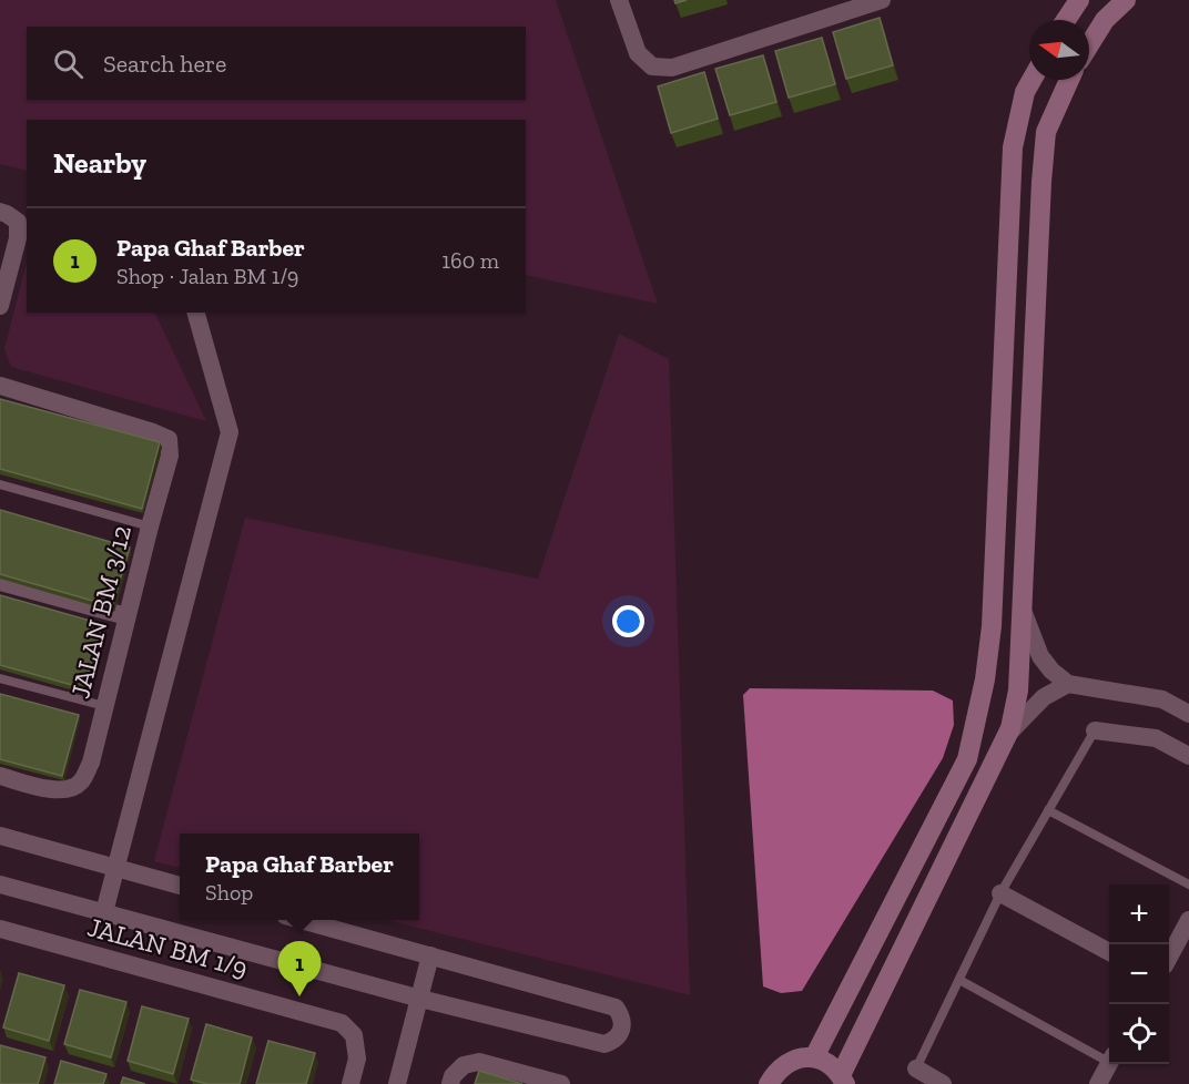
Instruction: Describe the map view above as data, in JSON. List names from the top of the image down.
{
  "streets": {
    "street": ["JALAN BM 3/12", "JALAN BM 1/9"]
  },
  "north": "left",
  "page": {
    "search": "Search here",
    "heading": "Nearby",
    "list": [
      {
        "mark": "1",
        "name": "Papa Ghaf Barber",
        "note": "Shop · Jalan BM 1/9",
        "value": "160 m"
      }
    ],
    "popup": ["Papa Ghaf Barber", "Shop"],
    "map_buttons": ["+", "−"],
    "pins": "1"
  }
}
